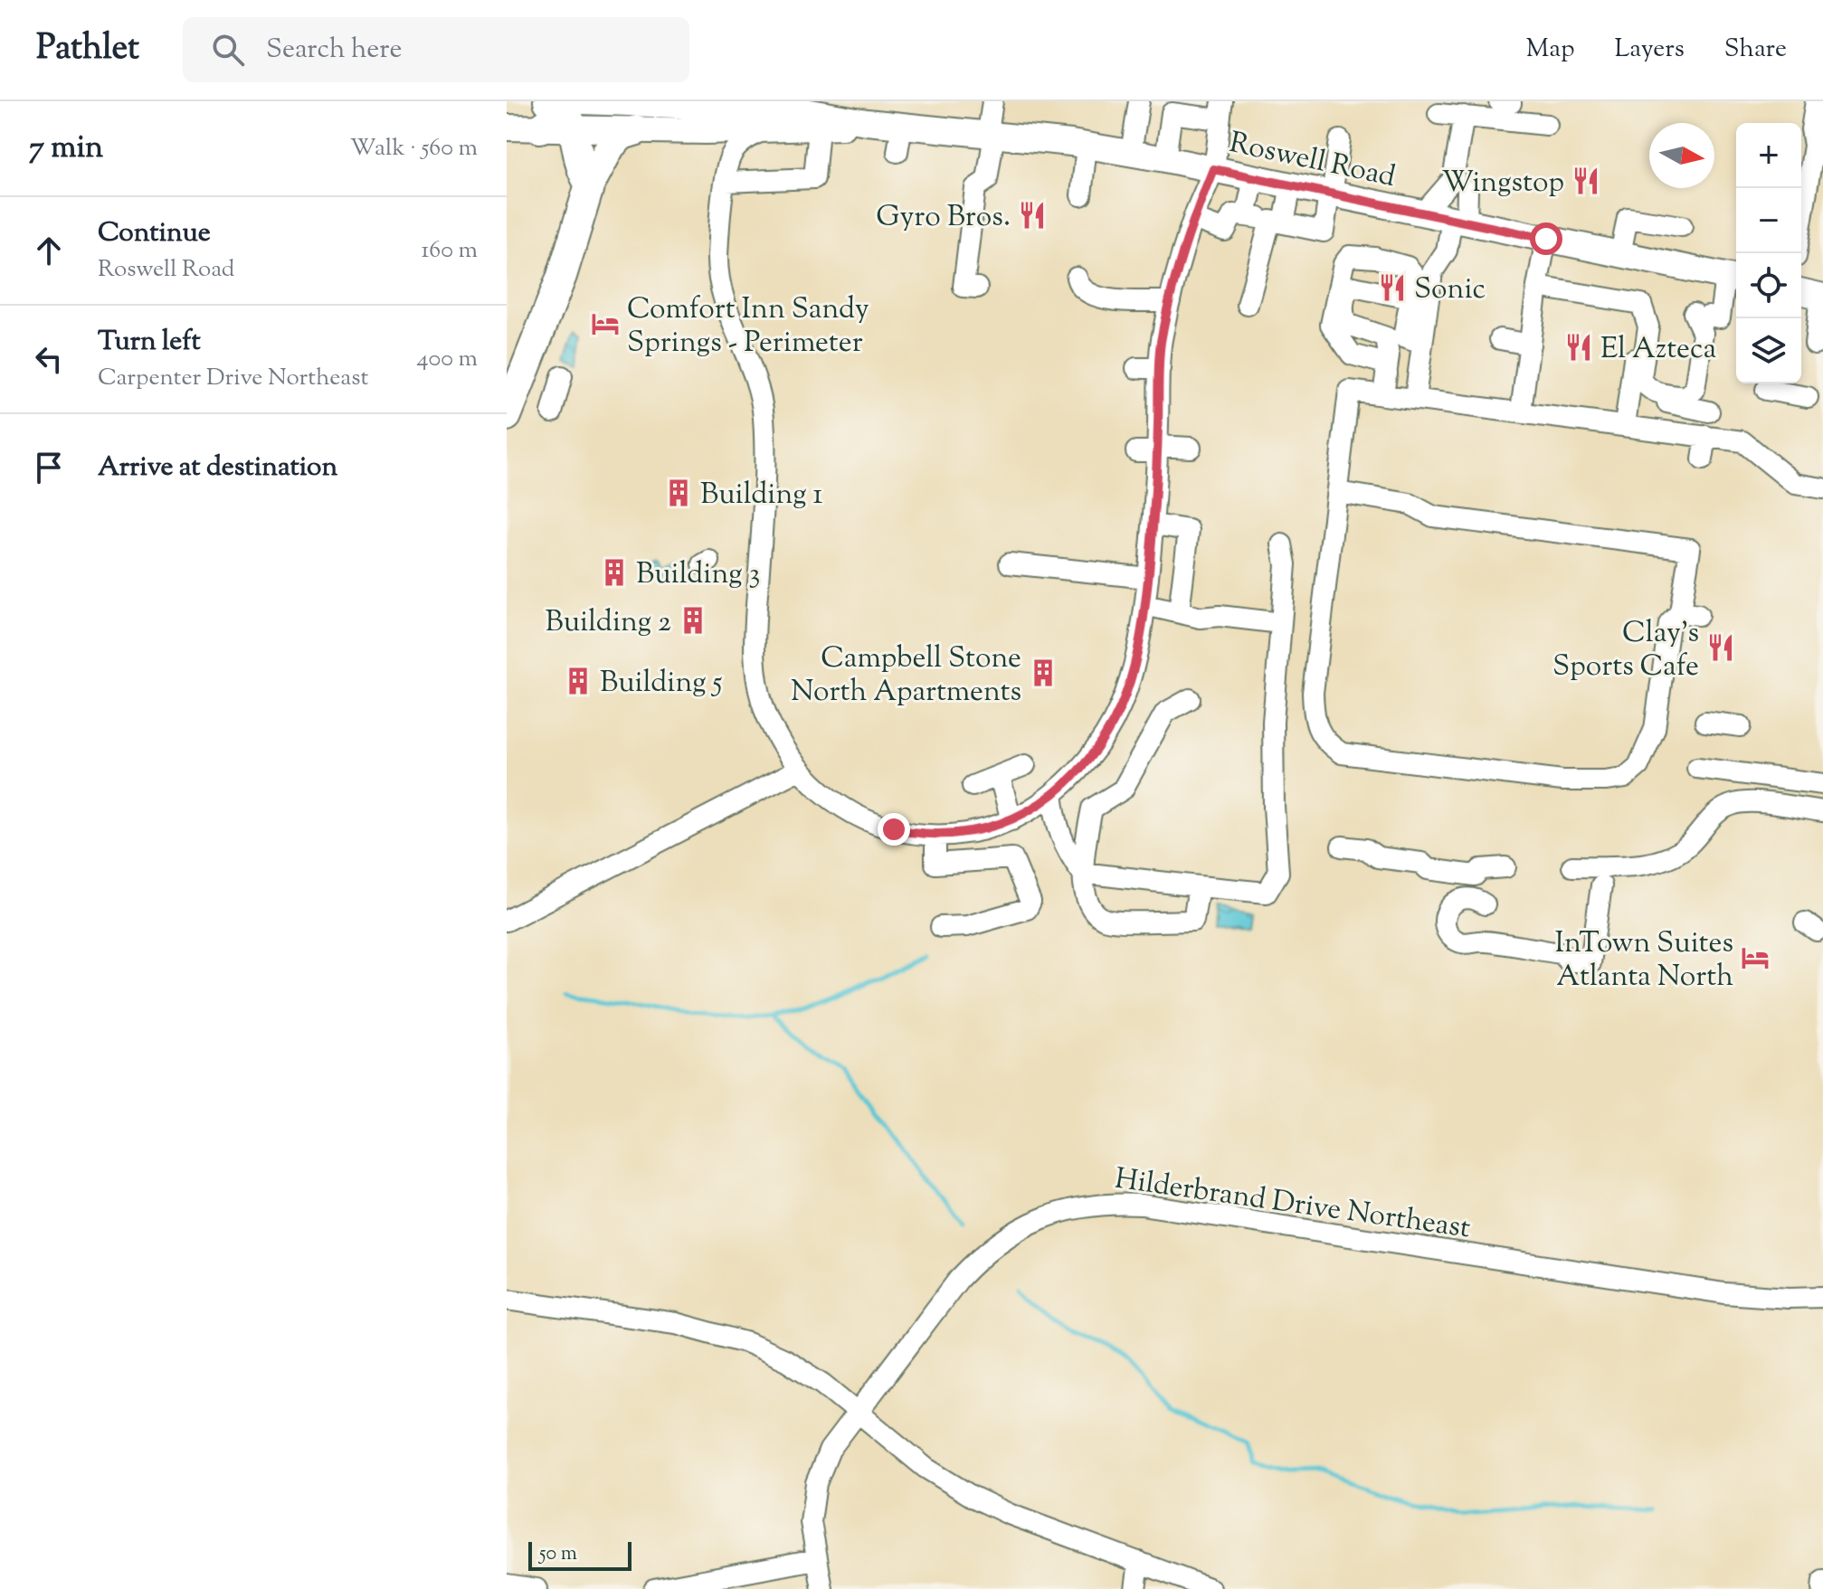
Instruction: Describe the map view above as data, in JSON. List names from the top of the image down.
{
  "streets": {
    "main road": ["Roswell Road"],
    "street": ["Hilderbrand Drive Northeast"]
  },
  "places": {
    "restaurant": [
      "Wingstop",
      "Gyro Bros.",
      "Sonic",
      "El Azteca",
      "Clay's Sports Cafe"
    ],
    "hotel": ["Comfort Inn Sandy Springs - Perimeter", "InTown Suites Atlanta North"],
    "building": [
      "Building 1",
      "Building 3",
      "Building 2",
      "Campbell Stone North Apartments",
      "Building 5"
    ]
  },
  "scale_bar": "50 m",
  "north": "right",
  "page": {
    "header": "Pathlet",
    "search": "Search here",
    "nav": ["Map", "Layers", "Share"],
    "heading": ["7 min", "Walk · 560 m"],
    "map_buttons": ["+", "−"],
    "list": [
      ["Continue", "Roswell Road", "160 m"],
      ["Turn left", "Carpenter Drive Northeast", "400 m"],
      "Arrive at destination"
    ],
    "scale": "50 m"
  }
}
